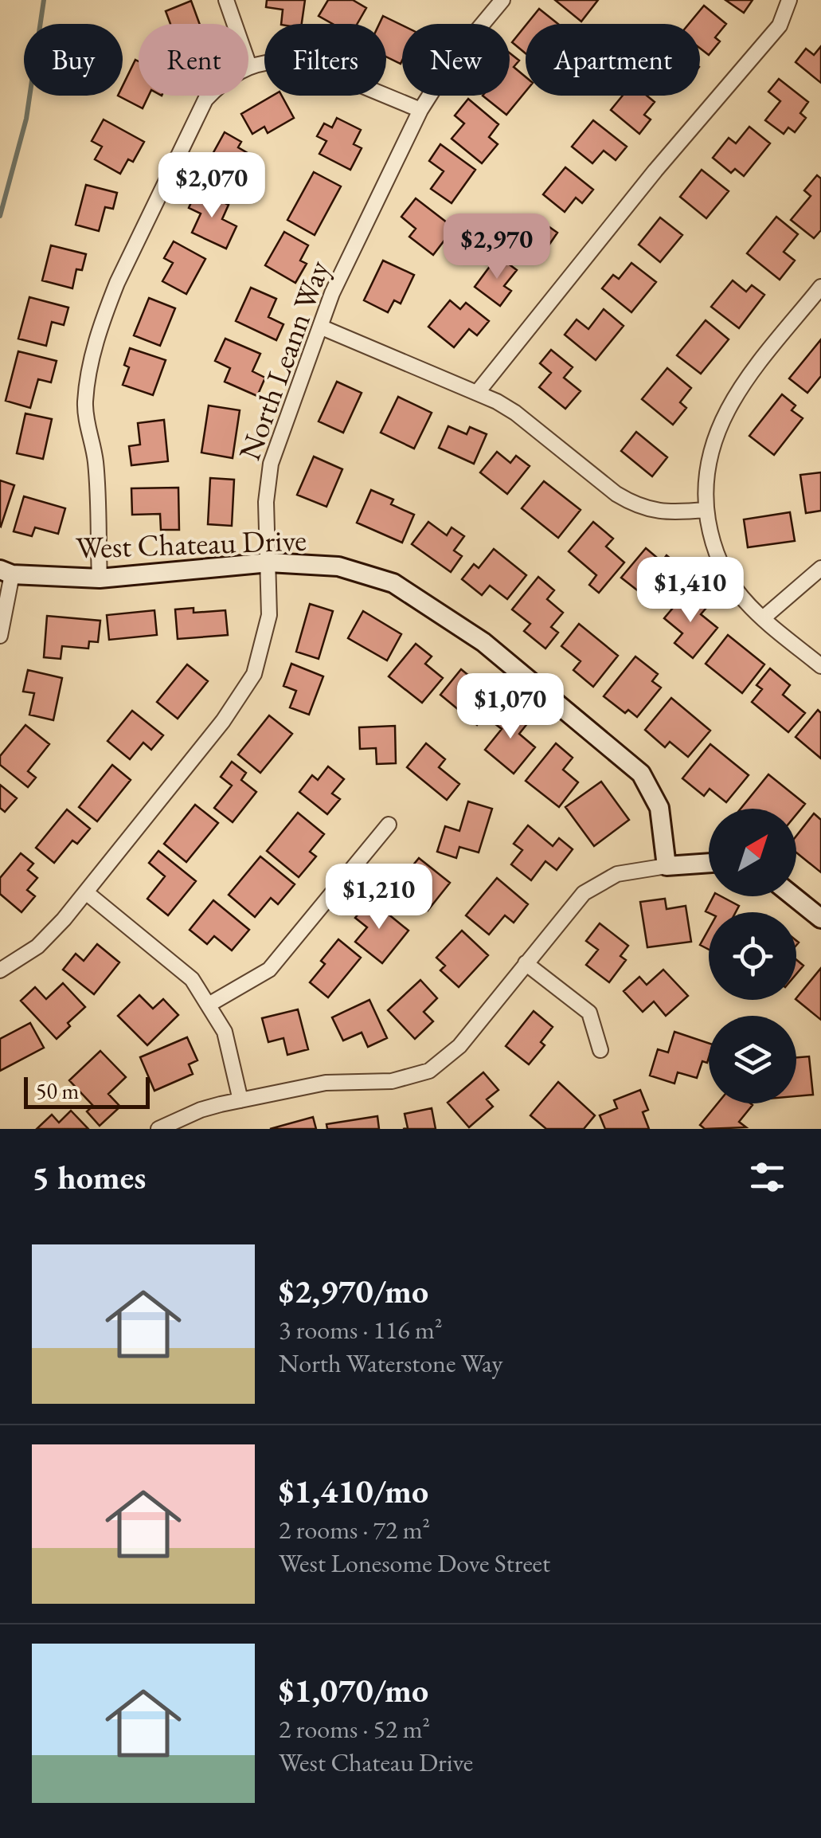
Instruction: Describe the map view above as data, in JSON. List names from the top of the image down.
{
  "streets": {
    "street": ["North Leann Way", "West Chateau Drive"]
  },
  "crossings": [
    ["North Leann Way", "West Chateau Drive"]
  ],
  "scale_bar": "50 m",
  "north": "top right",
  "page": {
    "chip": [
      "Buy",
      "Rent",
      "Filters",
      "New",
      "Apartment"
    ],
    "price": [
      "$2,070",
      "$2,970",
      "$1,410",
      "$1,070",
      "$1,210"
    ],
    "scale": "50 m",
    "heading": "5 homes",
    "list": [
      {
        "name": "$2,970/mo",
        "note": "3 rooms · 116 m² · North Waterstone Way"
      },
      {
        "name": "$1,410/mo",
        "note": "2 rooms · 72 m² · West Lonesome Dove Street"
      },
      {
        "name": "$1,070/mo",
        "note": "2 rooms · 52 m² · West Chateau Drive"
      }
    ]
  }
}
